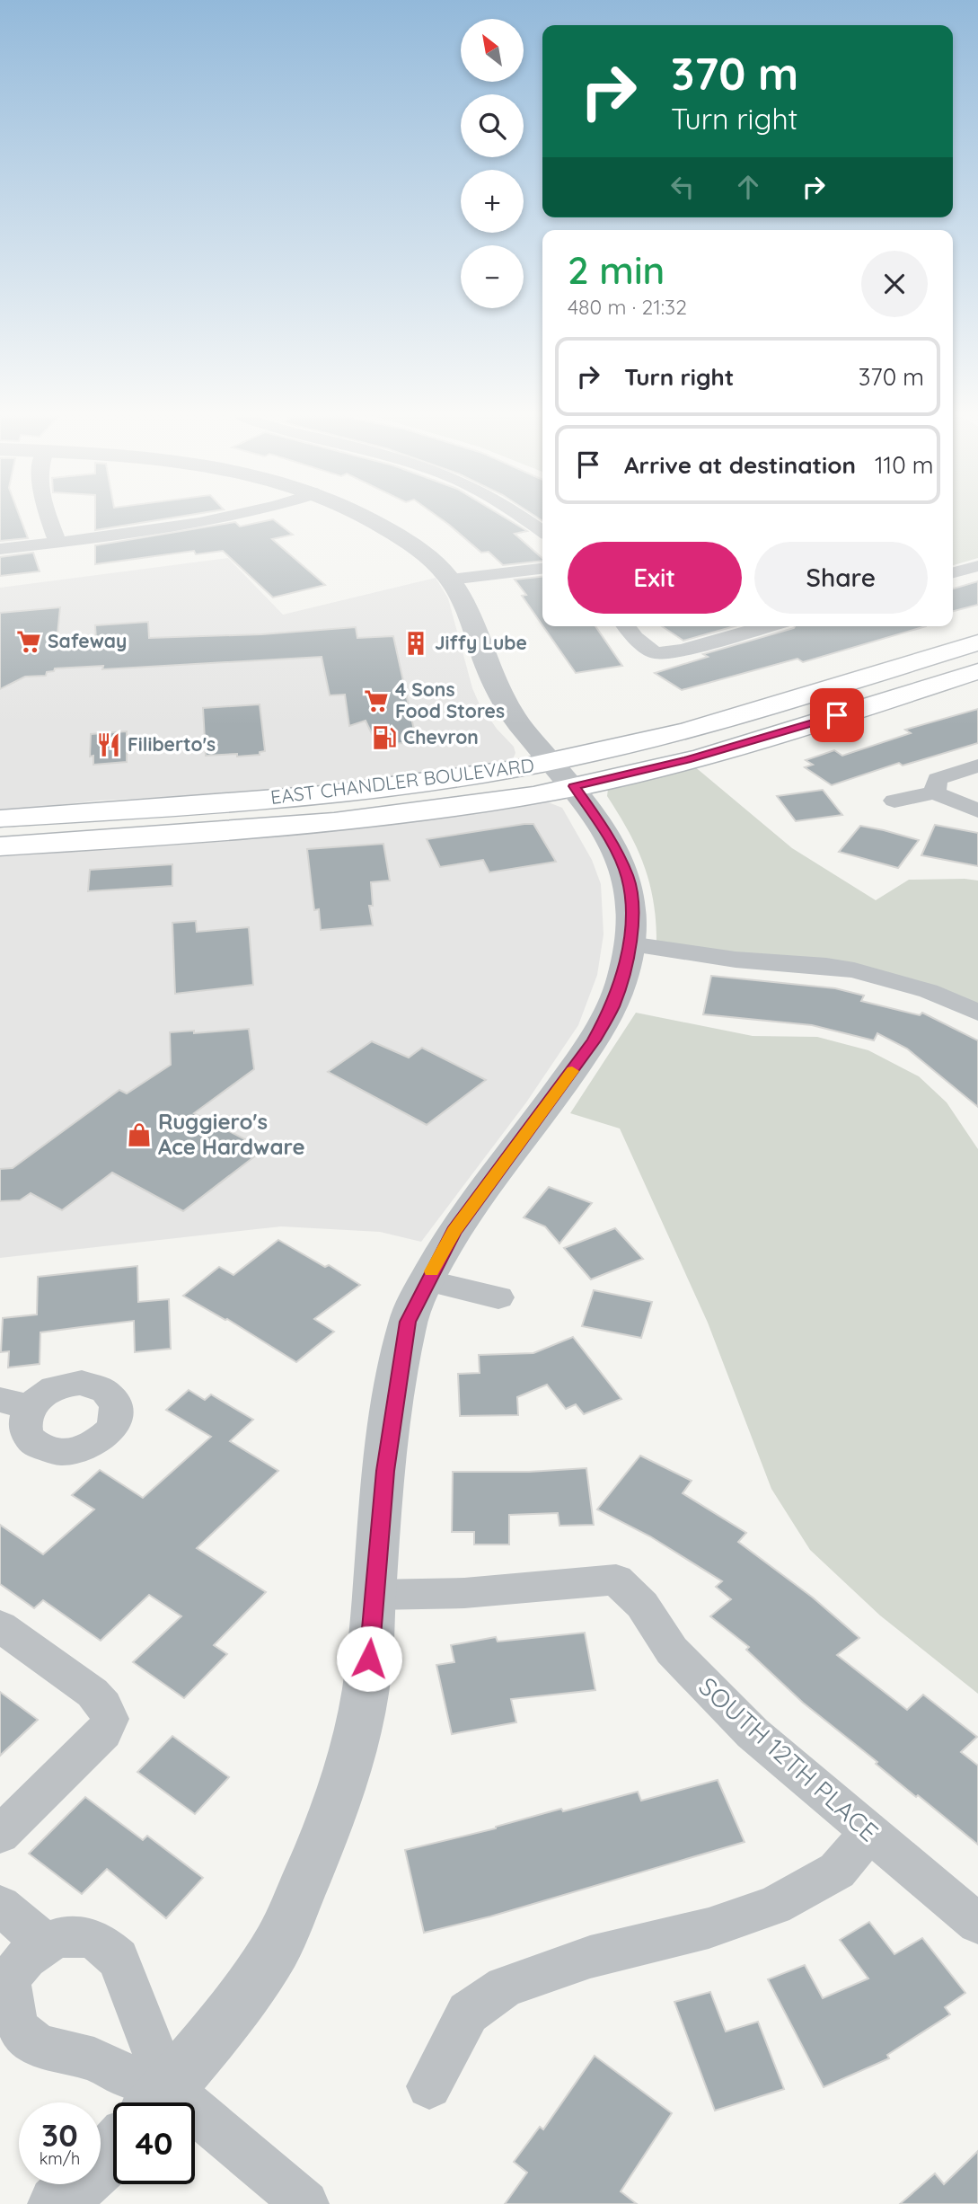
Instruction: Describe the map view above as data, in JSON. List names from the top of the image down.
{
  "streets": {
    "main road": ["EAST CHANDLER BOULEVARD"],
    "street": ["SOUTH 12TH PLACE"]
  },
  "places": {
    "supermarket": ["Safeway", "4 Sons Food Stores"],
    "building": ["Jiffy Lube"],
    "fuel station": ["Chevron"],
    "restaurant": ["Filiberto's"],
    "shop": ["Ruggiero's Ace Hardware"]
  },
  "north": "top left",
  "page": {
    "map_buttons": ["+", "−"],
    "turn": ["370 m", "Turn right"],
    "heading": ["2 min", "480 m · 21:32"],
    "list": [
      {
        "name": "Turn right",
        "value": "370 m"
      },
      {
        "name": "Arrive at destination",
        "value": "110 m"
      }
    ],
    "buttons": ["Exit", "Share"],
    "speed": "30 km/h",
    "limit": "40"
  }
}
